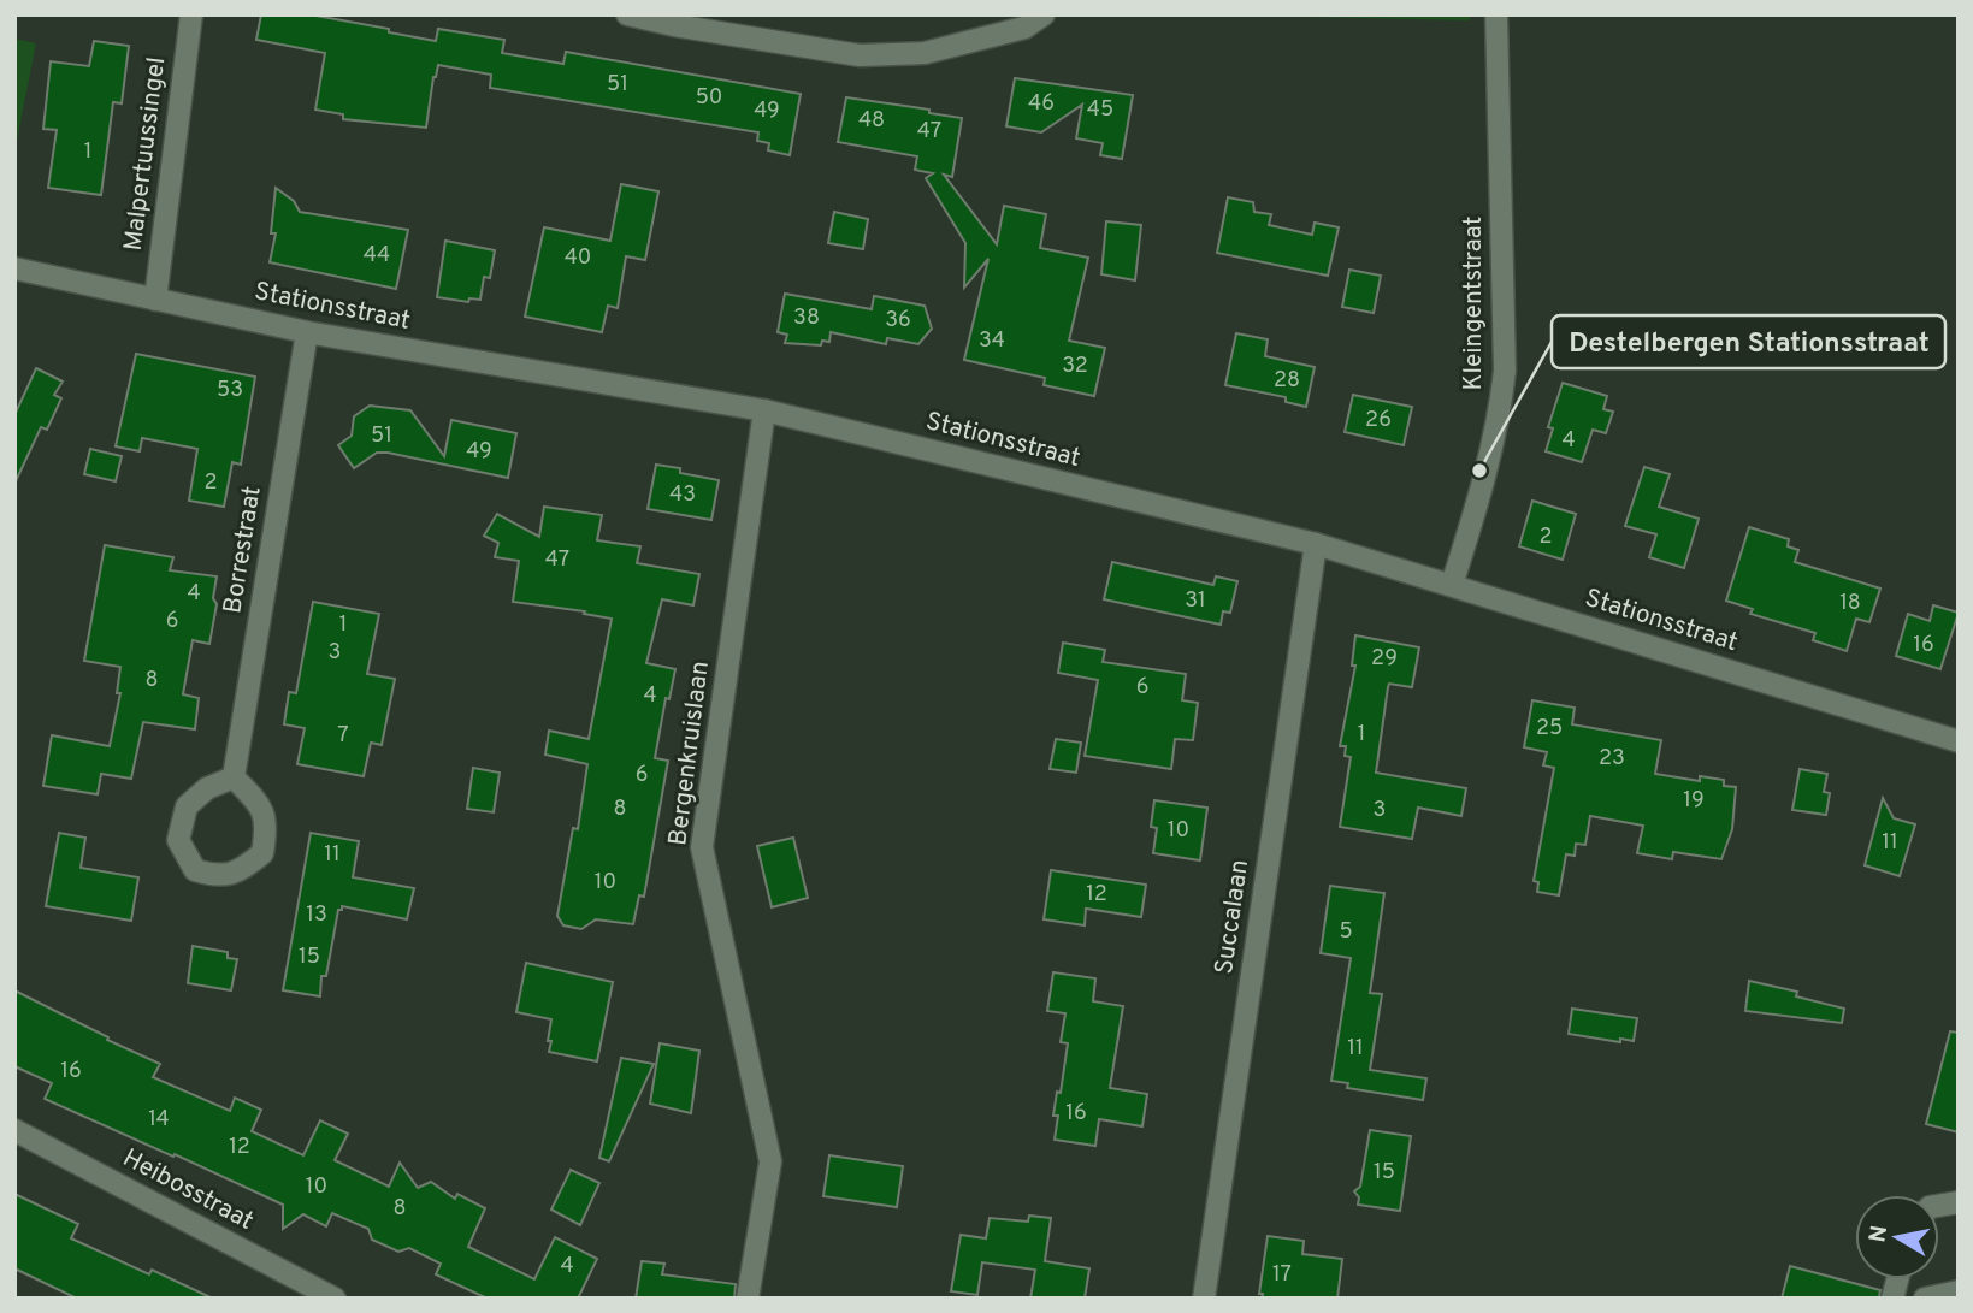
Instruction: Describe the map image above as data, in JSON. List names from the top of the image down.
{
  "streets": {
    "street": [
      "Malpertuussingel",
      "Kleingentstraat",
      "Stationsstraat",
      "Borrestraat",
      "Bergenkruislaan",
      "Succalaan",
      "Heibosstraat"
    ]
  },
  "crossings": [
    ["Malpertuussingel", "Stationsstraat"],
    ["Kleingentstraat", "Stationsstraat"],
    ["Stationsstraat", "Borrestraat"],
    ["Stationsstraat", "Bergenkruislaan"],
    ["Stationsstraat", "Succalaan"]
  ],
  "places": ["Destelbergen Stationsstraat"],
  "house_numbers": [
    "51",
    "50",
    "46",
    "45",
    "49",
    "48",
    "47",
    "1",
    "44",
    "40",
    "38",
    "36",
    "34",
    "32",
    "28",
    "53",
    "26",
    "51",
    "4",
    "49",
    "2",
    "43",
    "2",
    "47",
    "4",
    "31",
    "18",
    "6",
    "1",
    "16",
    "3",
    "29",
    "8",
    "6",
    "4",
    "25",
    "1",
    "7",
    "23",
    "6",
    "19",
    "8",
    "3",
    "10",
    "11",
    "11",
    "10",
    "12",
    "13",
    "5",
    "15",
    "11",
    "16",
    "16",
    "14",
    "12",
    "15",
    "10",
    "8",
    "4",
    "17"
  ],
  "north": "left"
}
